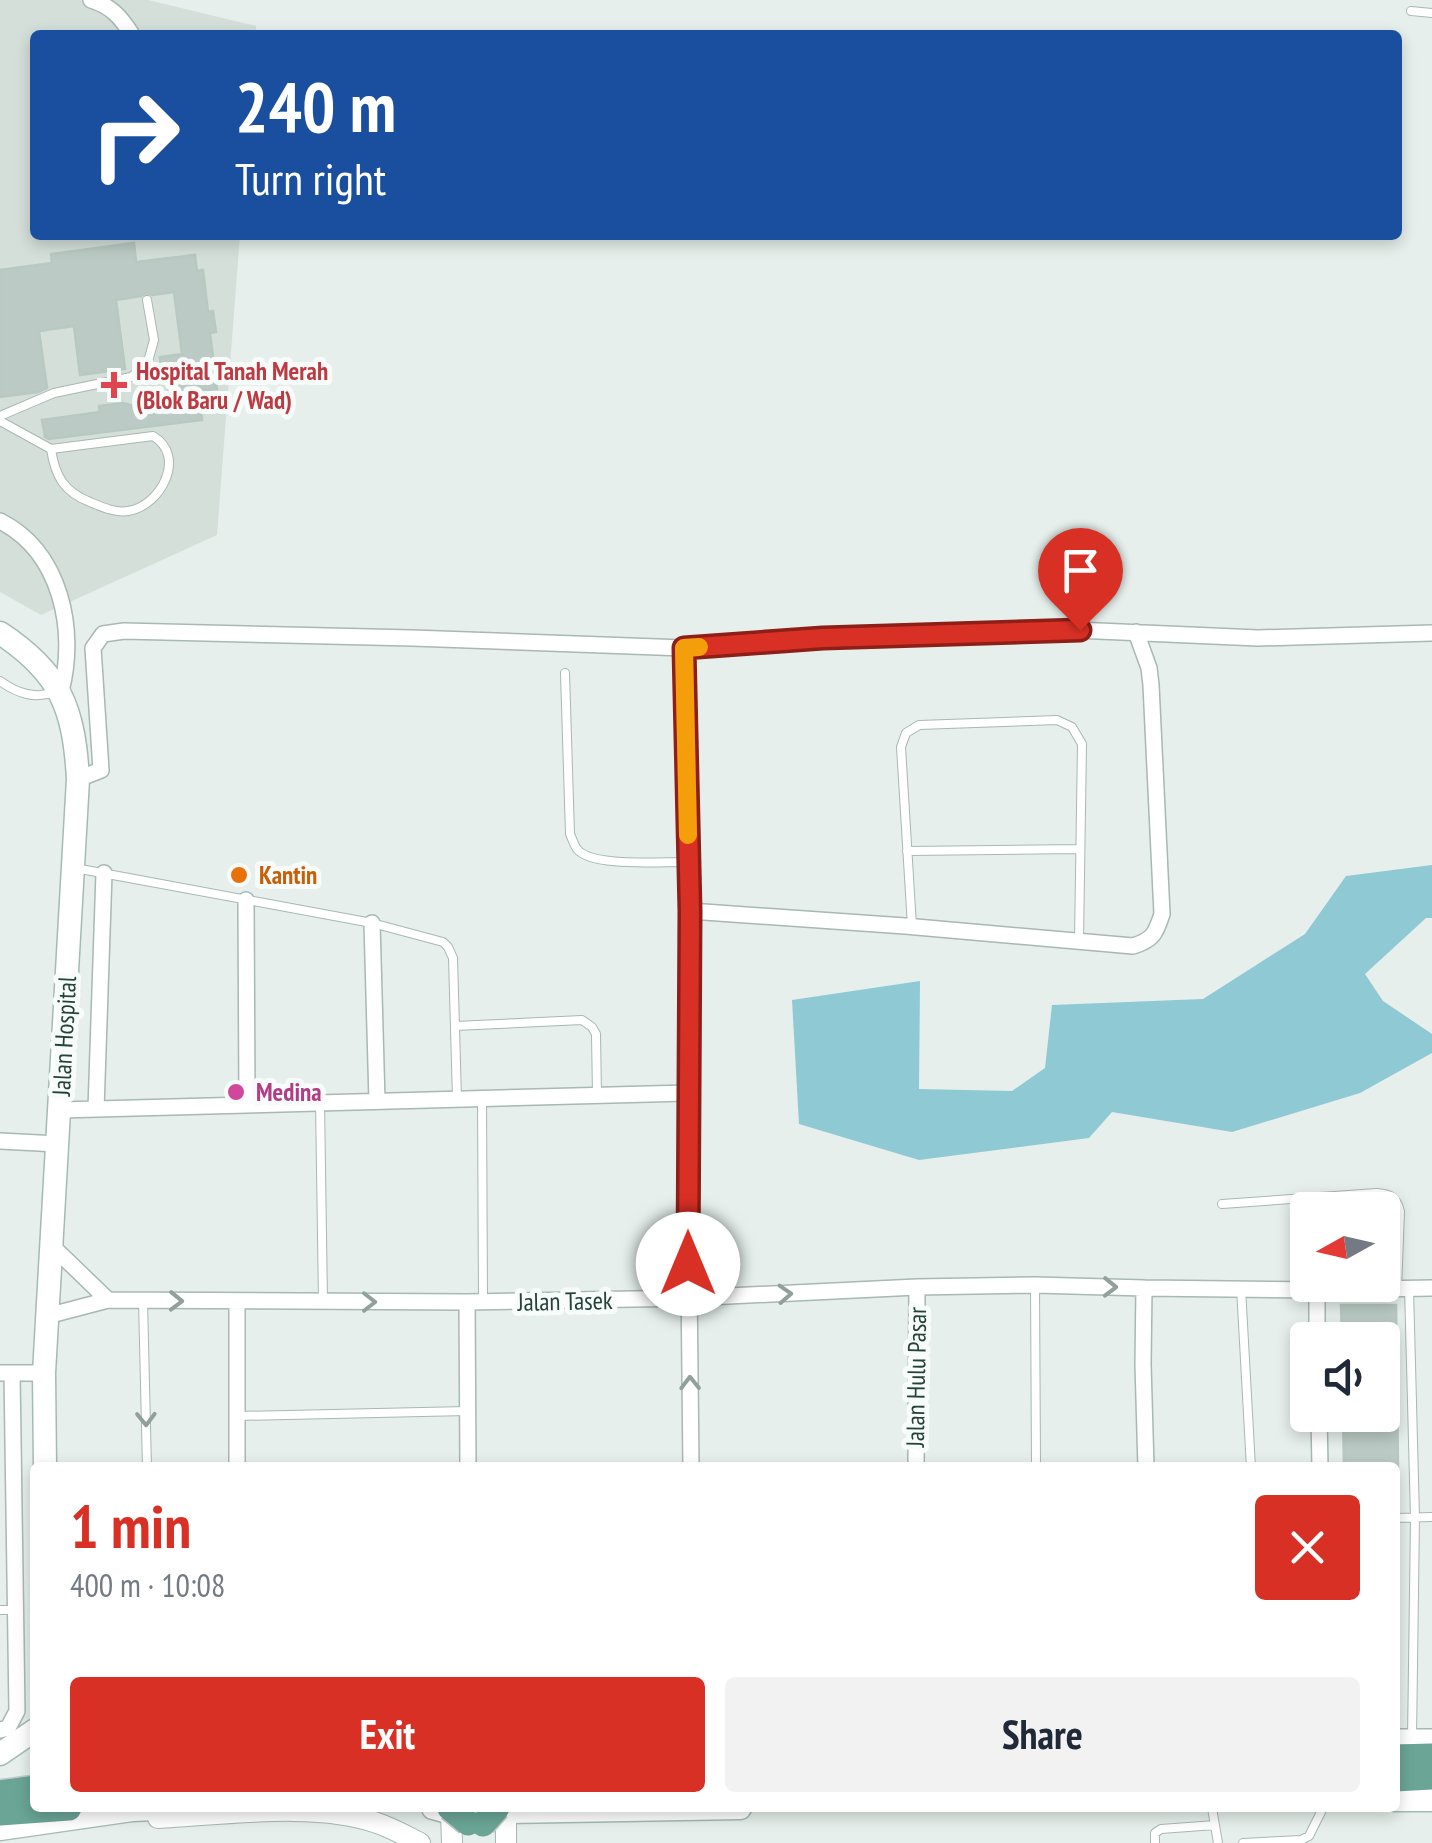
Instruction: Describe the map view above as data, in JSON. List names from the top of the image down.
{
  "streets": {
    "main road": ["Jalan Hospital"],
    "street": ["Jalan Tasek", "Jalan Hulu Pasar"]
  },
  "crossings": [
    ["Jalan Hospital", "Jalan Tasek"],
    ["Jalan Tasek", "Jalan Hulu Pasar"]
  ],
  "one_way": ["Jalan Tasek"],
  "places": {
    "health": ["Hospital Tanah Merah (Blok Baru / Wad)"],
    "other": ["Kantin", "Medina"]
  },
  "north": "left",
  "page": {
    "turn": ["240 m", "Turn right"],
    "heading": ["1 min", "400 m · 10:08"],
    "buttons": ["Exit", "Share"]
  }
}
